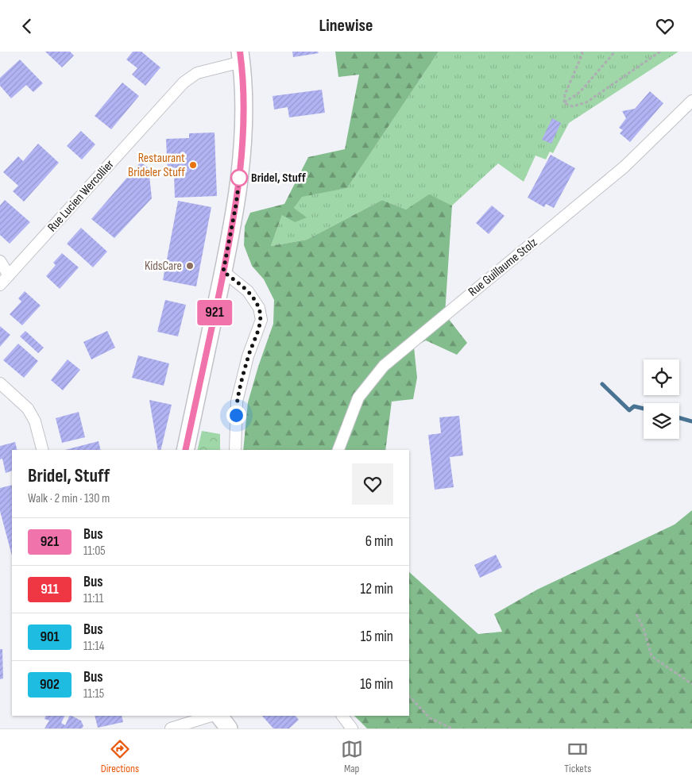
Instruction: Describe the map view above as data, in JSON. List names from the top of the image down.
{
  "streets": {
    "street": ["Rue Lucien Wercollier", "Rue Guillaume Stolz"]
  },
  "places": ["Restaurant Brideler Stuff", "Bridel, Stuff", "KidsCare"],
  "lines": ["bus line 921"],
  "page": {
    "header": "Linewise",
    "on_map": "921",
    "heading": ["Bridel, Stuff", "Walk · 2 min · 130 m"],
    "list": [
      {
        "mark": "921",
        "name": "Bus",
        "note": "11:05",
        "value": "6 min"
      },
      {
        "mark": "911",
        "name": "Bus",
        "note": "11:11",
        "value": "12 min"
      },
      {
        "mark": "901",
        "name": "Bus",
        "note": "11:14",
        "value": "15 min"
      },
      {
        "mark": "902",
        "name": "Bus",
        "note": "11:15",
        "value": "16 min"
      }
    ],
    "tabs": ["Directions", "Map", "Tickets"]
  }
}
